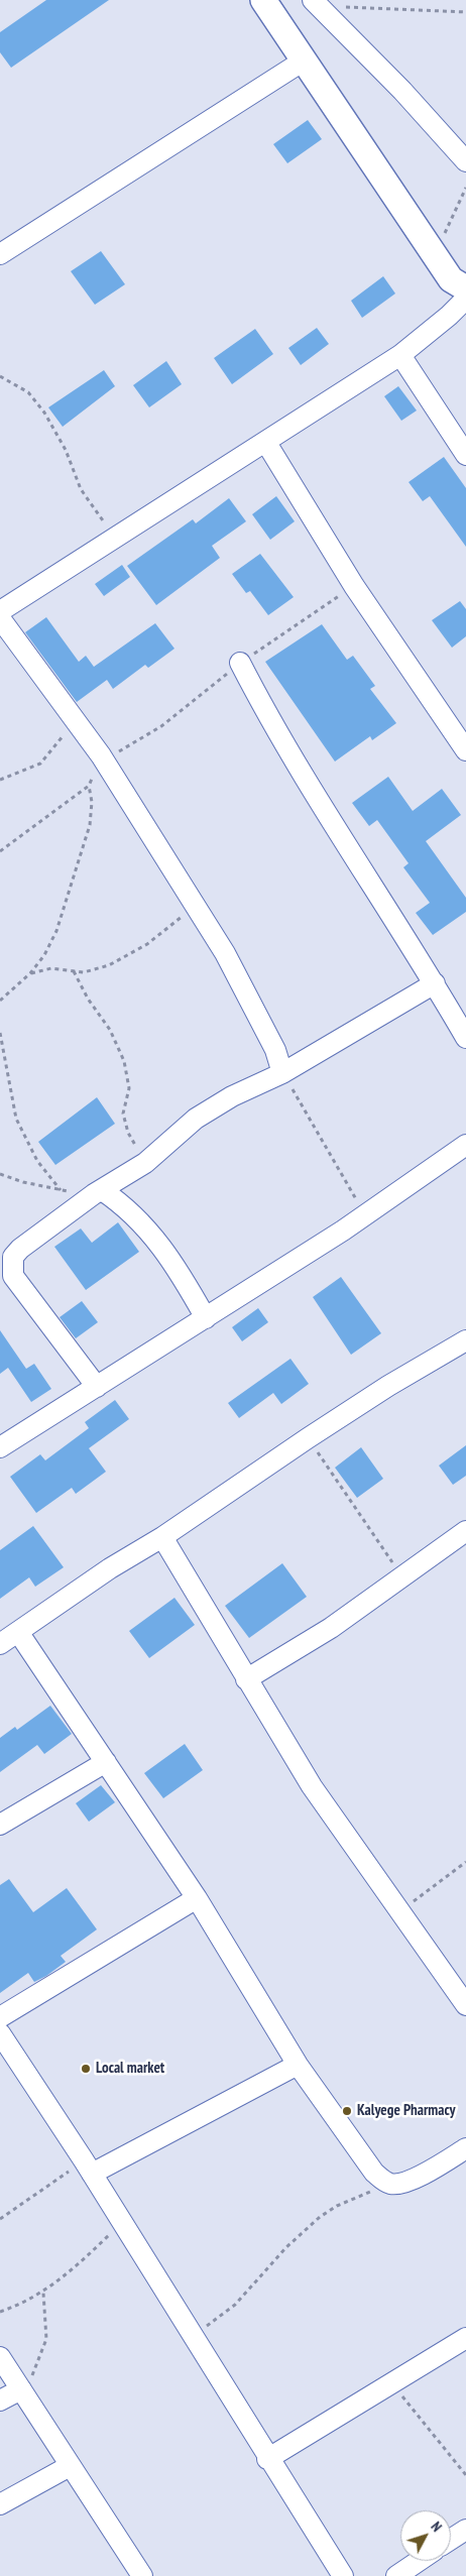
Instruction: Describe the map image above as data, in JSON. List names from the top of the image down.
{
  "places": ["Local market", "Kalyege Pharmacy"],
  "north": "top right"
}
